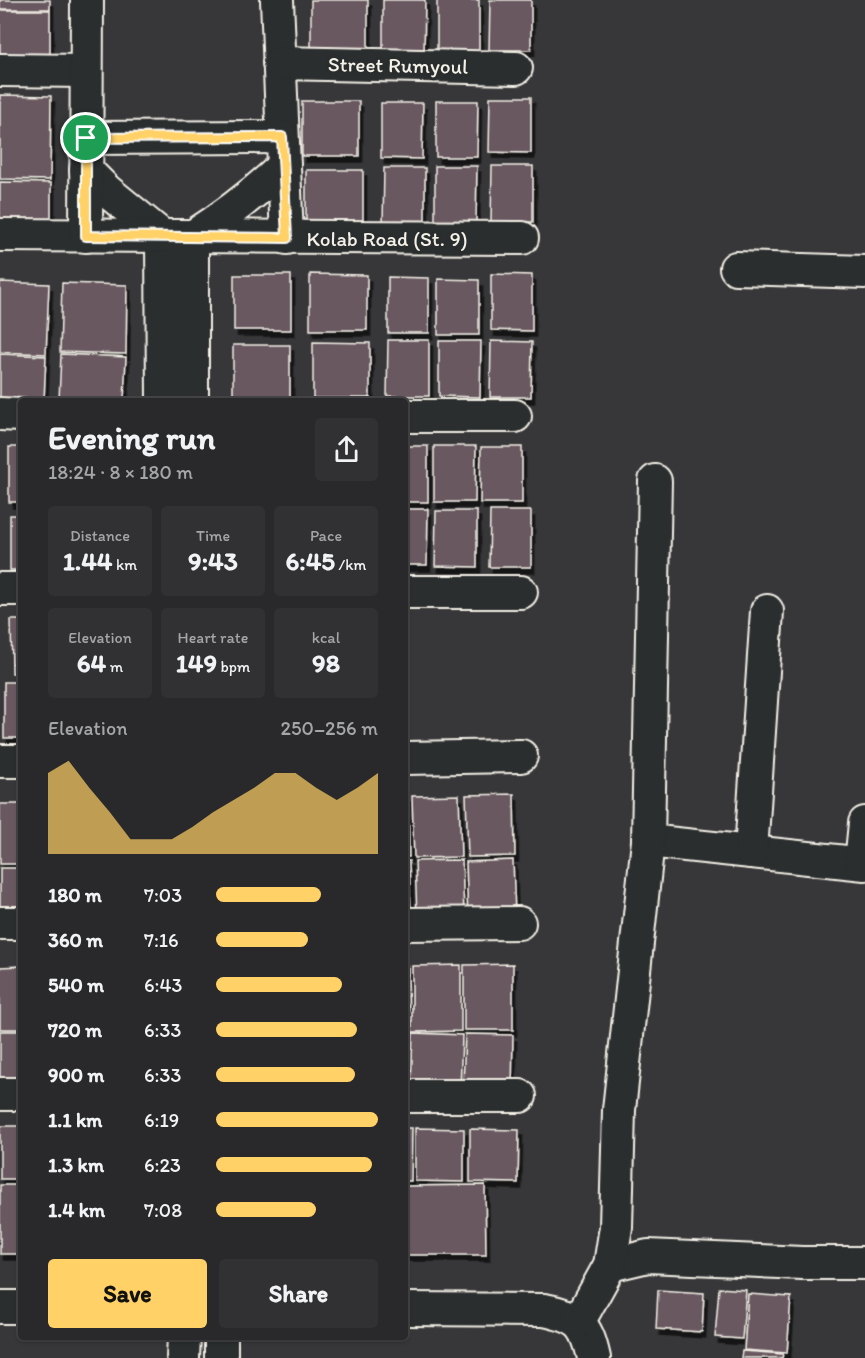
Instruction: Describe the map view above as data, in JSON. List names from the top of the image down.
{
  "streets": {
    "street": ["Street Rumyoul", "Kolab Road (St. 9)"]
  },
  "page": {
    "heading": ["Evening run", "18:24 · 8 × 180 m"],
    "stats": [
      ["Distance", "1.44 km"],
      ["Time", "9:43"],
      ["Pace", "6:45 /km"],
      ["Elevation", "64 m"],
      ["Heart rate", "149 bpm"],
      ["kcal", "98"]
    ],
    "chart": ["Elevation", "250–256 m"],
    "list": [
      {
        "name": "180 m",
        "note": "7:03"
      },
      {
        "name": "360 m",
        "note": "7:16"
      },
      {
        "name": "540 m",
        "note": "6:43"
      },
      {
        "name": "720 m",
        "note": "6:33"
      },
      {
        "name": "900 m",
        "note": "6:33"
      },
      {
        "name": "1.1 km",
        "note": "6:19"
      },
      {
        "name": "1.3 km",
        "note": "6:23"
      },
      {
        "name": "1.4 km",
        "note": "7:08"
      }
    ],
    "buttons": ["Save", "Share"]
  }
}
